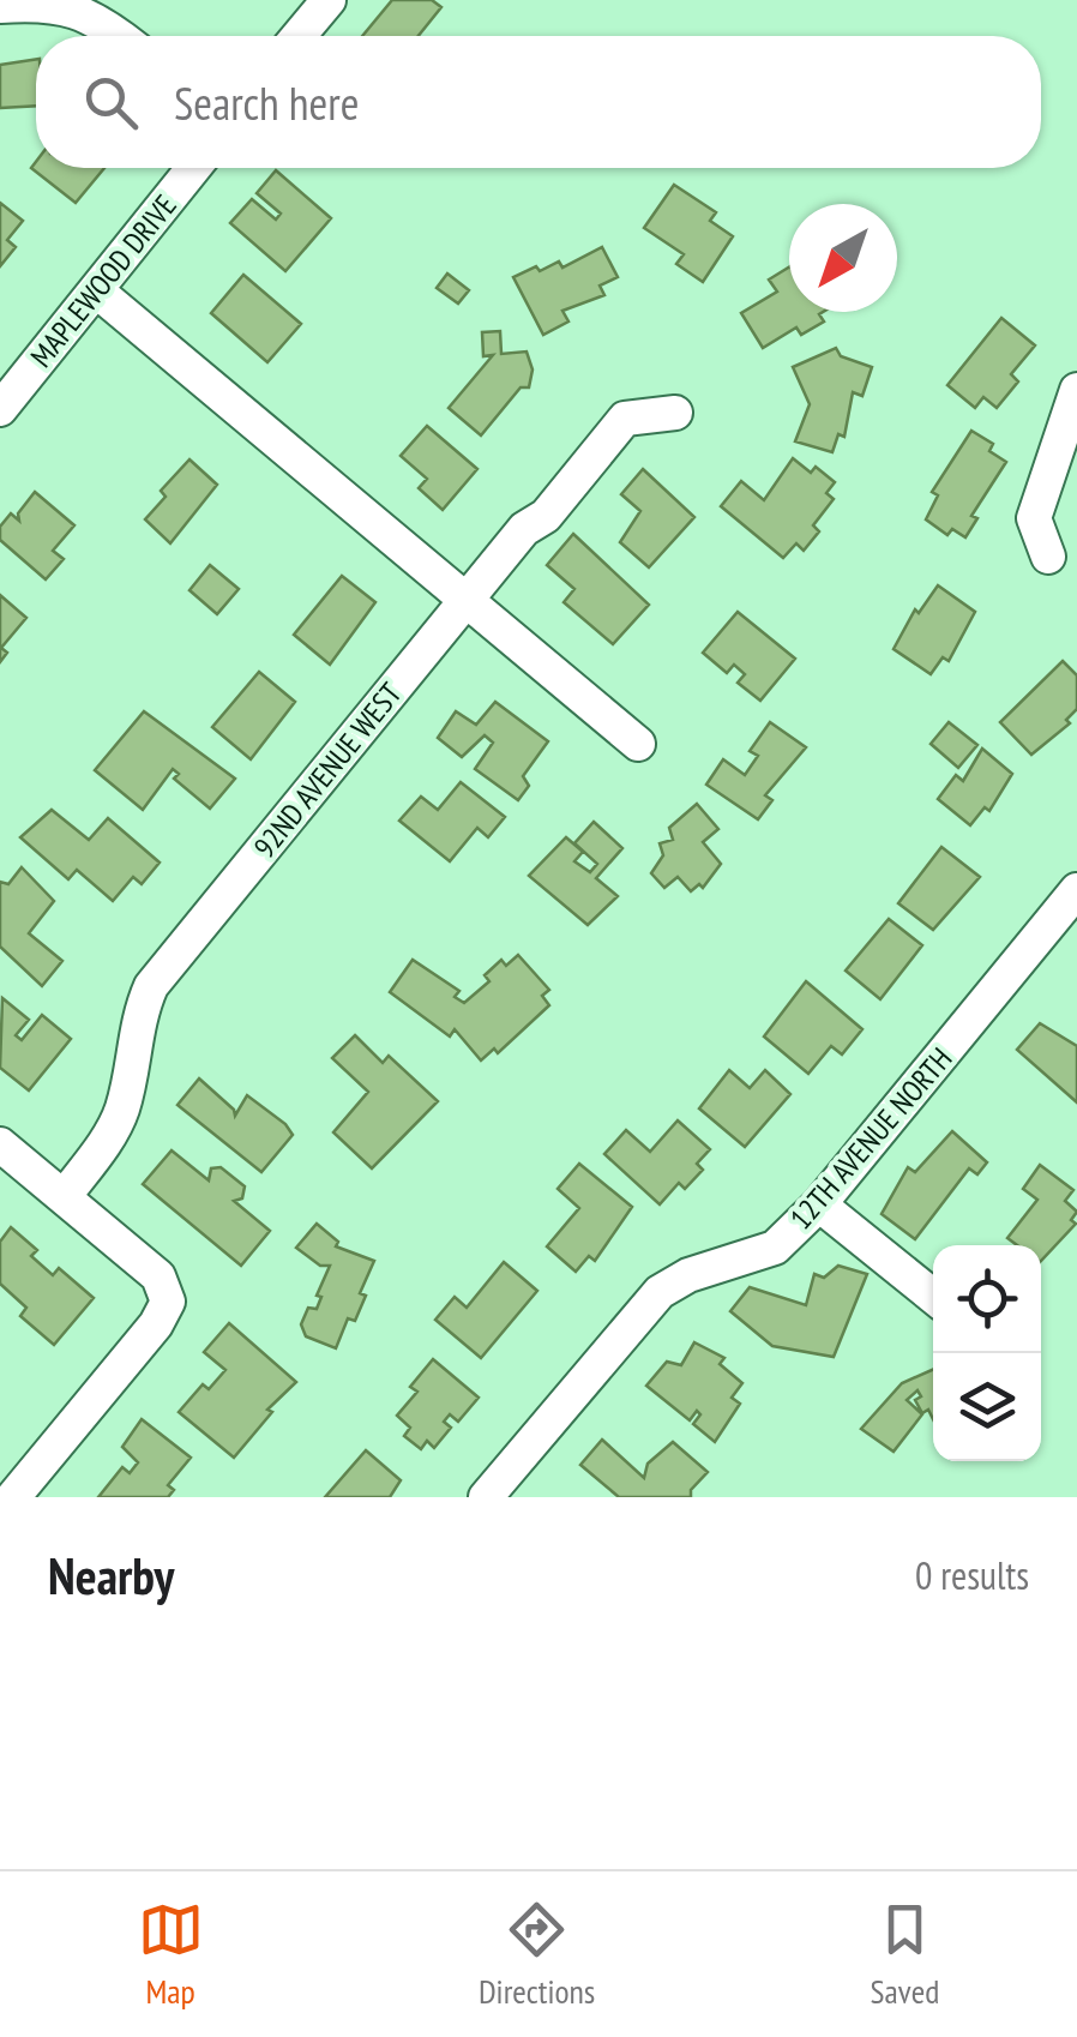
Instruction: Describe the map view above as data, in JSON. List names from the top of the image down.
{
  "streets": {
    "street": ["MAPLEWOOD DRIVE", "92ND AVENUE WEST", "12TH AVENUE NORTH"]
  },
  "north": "bottom left",
  "page": {
    "search": "Search here",
    "heading": ["Nearby", "0 results"],
    "nav": ["Map", "Directions", "Saved"]
  }
}
